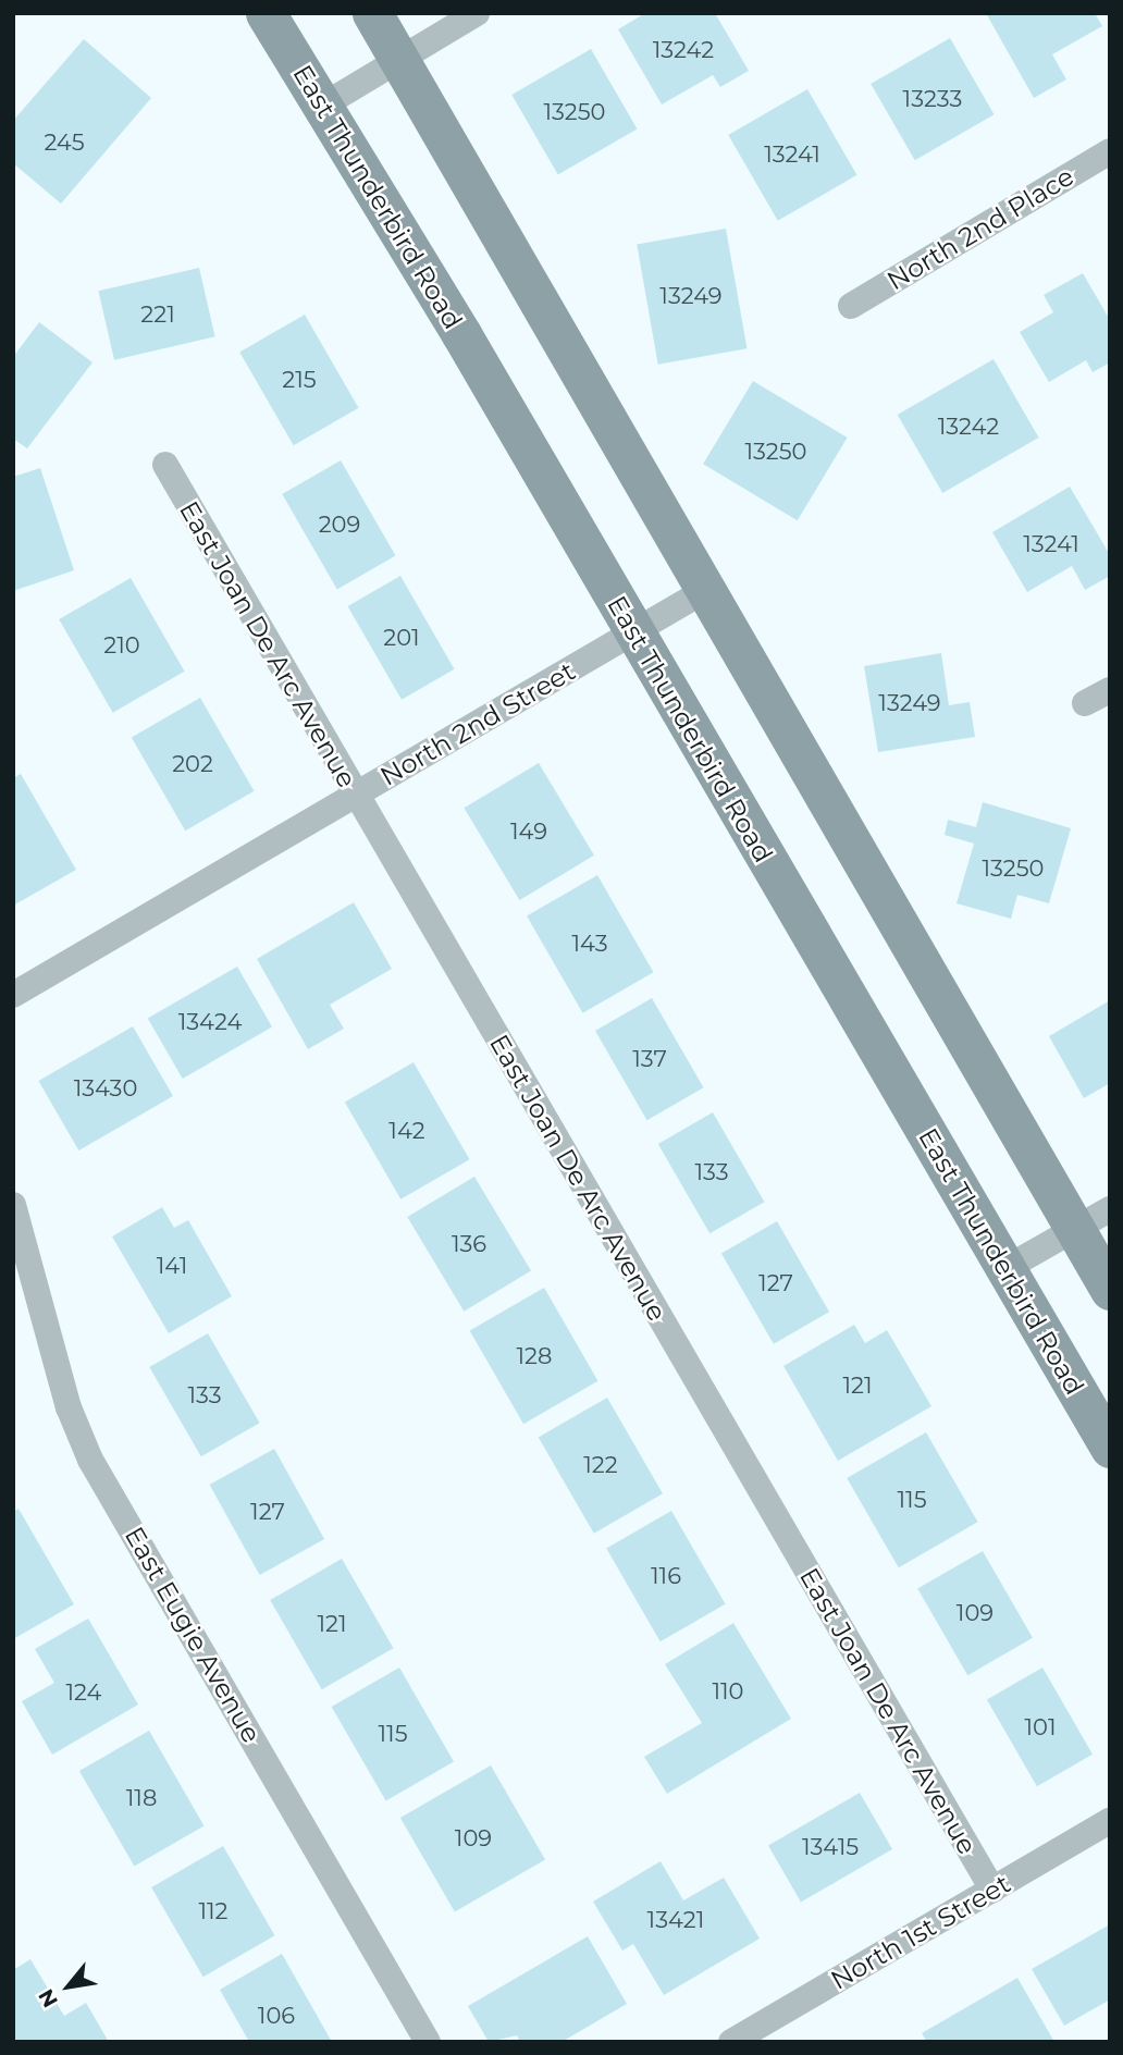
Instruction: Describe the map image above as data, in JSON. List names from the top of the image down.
{
  "streets": {
    "main road": ["East Thunderbird Road"],
    "street": [
      "North 2nd Place",
      "East Joan De Arc Avenue",
      "North 2nd Street",
      "East Eugie Avenue",
      "North 1st Street"
    ]
  },
  "crossings": [
    ["East Thunderbird Road", "North 2nd Street"],
    ["East Joan De Arc Avenue", "North 2nd Street"],
    ["East Joan De Arc Avenue", "North 1st Street"]
  ],
  "house_numbers": [
    "13242",
    "13233",
    "13250",
    "245",
    "13241",
    "13249",
    "221",
    "215",
    "13242",
    "13250",
    "209",
    "13241",
    "201",
    "210",
    "13249",
    "202",
    "149",
    "13250",
    "143",
    "13424",
    "137",
    "13430",
    "142",
    "133",
    "136",
    "141",
    "127",
    "128",
    "121",
    "133",
    "122",
    "115",
    "127",
    "116",
    "109",
    "121",
    "110",
    "124",
    "101",
    "115",
    "118",
    "109",
    "13415",
    "112",
    "13421",
    "106"
  ],
  "north": "bottom left"
}
